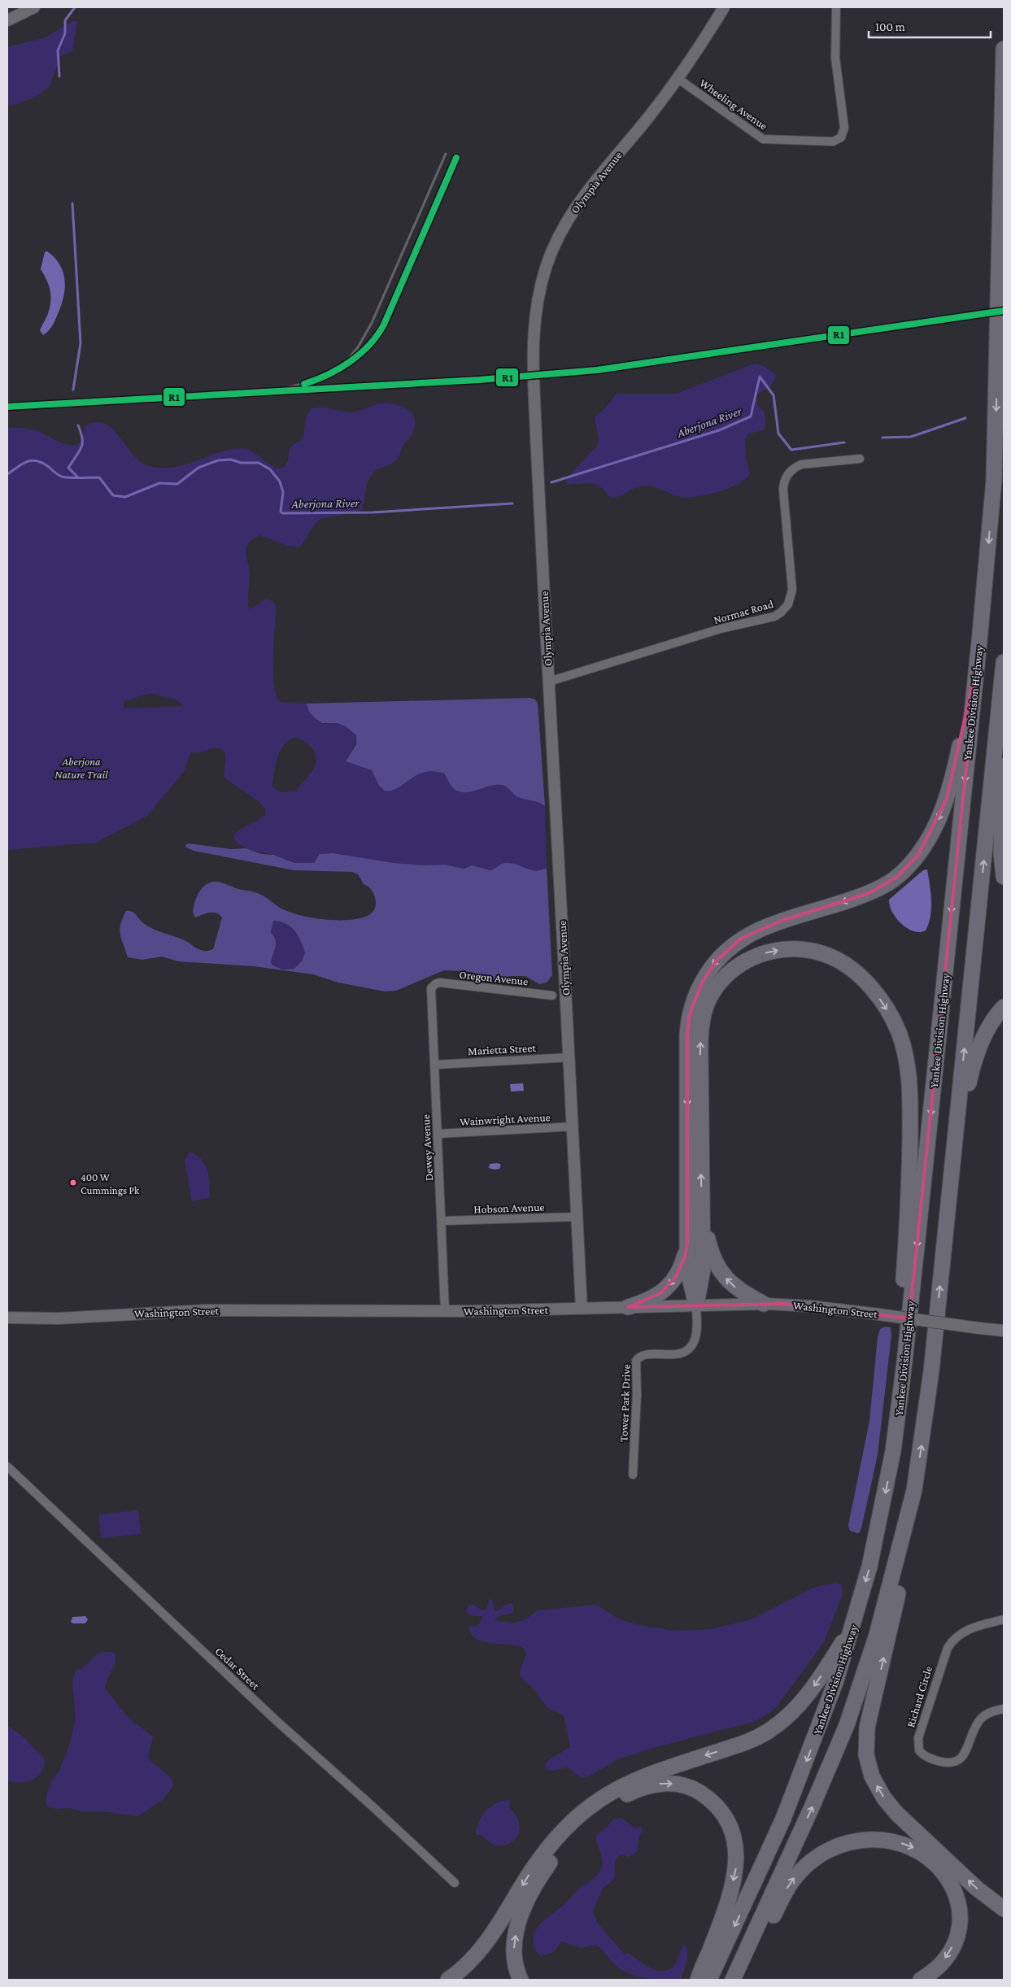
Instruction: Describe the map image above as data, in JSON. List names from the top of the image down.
{
  "streets": {
    "highway": ["Yankee Division Highway"],
    "main road": ["Olympia Avenue", "Washington Street"],
    "street": [
      "Wheeling Avenue",
      "Normac Road",
      "Oregon Avenue",
      "Marietta Street",
      "Wainwright Avenue",
      "Dewey Avenue",
      "Hobson Avenue",
      "Tower Park Drive",
      "Cedar Street",
      "Richard Circle"
    ]
  },
  "crossings": [
    ["Wheeling Avenue", "Olympia Avenue"],
    ["Olympia Avenue", "Normac Road"],
    ["Olympia Avenue", "Marietta Street"],
    ["Olympia Avenue", "Wainwright Avenue"],
    ["Olympia Avenue", "Hobson Avenue"],
    ["Olympia Avenue", "Washington Street"],
    ["Oregon Avenue", "Dewey Avenue"],
    ["Marietta Street", "Dewey Avenue"],
    ["Wainwright Avenue", "Dewey Avenue"],
    ["Dewey Avenue", "Hobson Avenue"],
    ["Dewey Avenue", "Washington Street"],
    ["Washington Street", "Tower Park Drive"]
  ],
  "water": ["Aberjona River"],
  "parks": ["Aberjona Nature Trail"],
  "places": ["400 W Cummings Pk"],
  "lines": ["transit line R1"],
  "scale_bar": "100 m"
}
